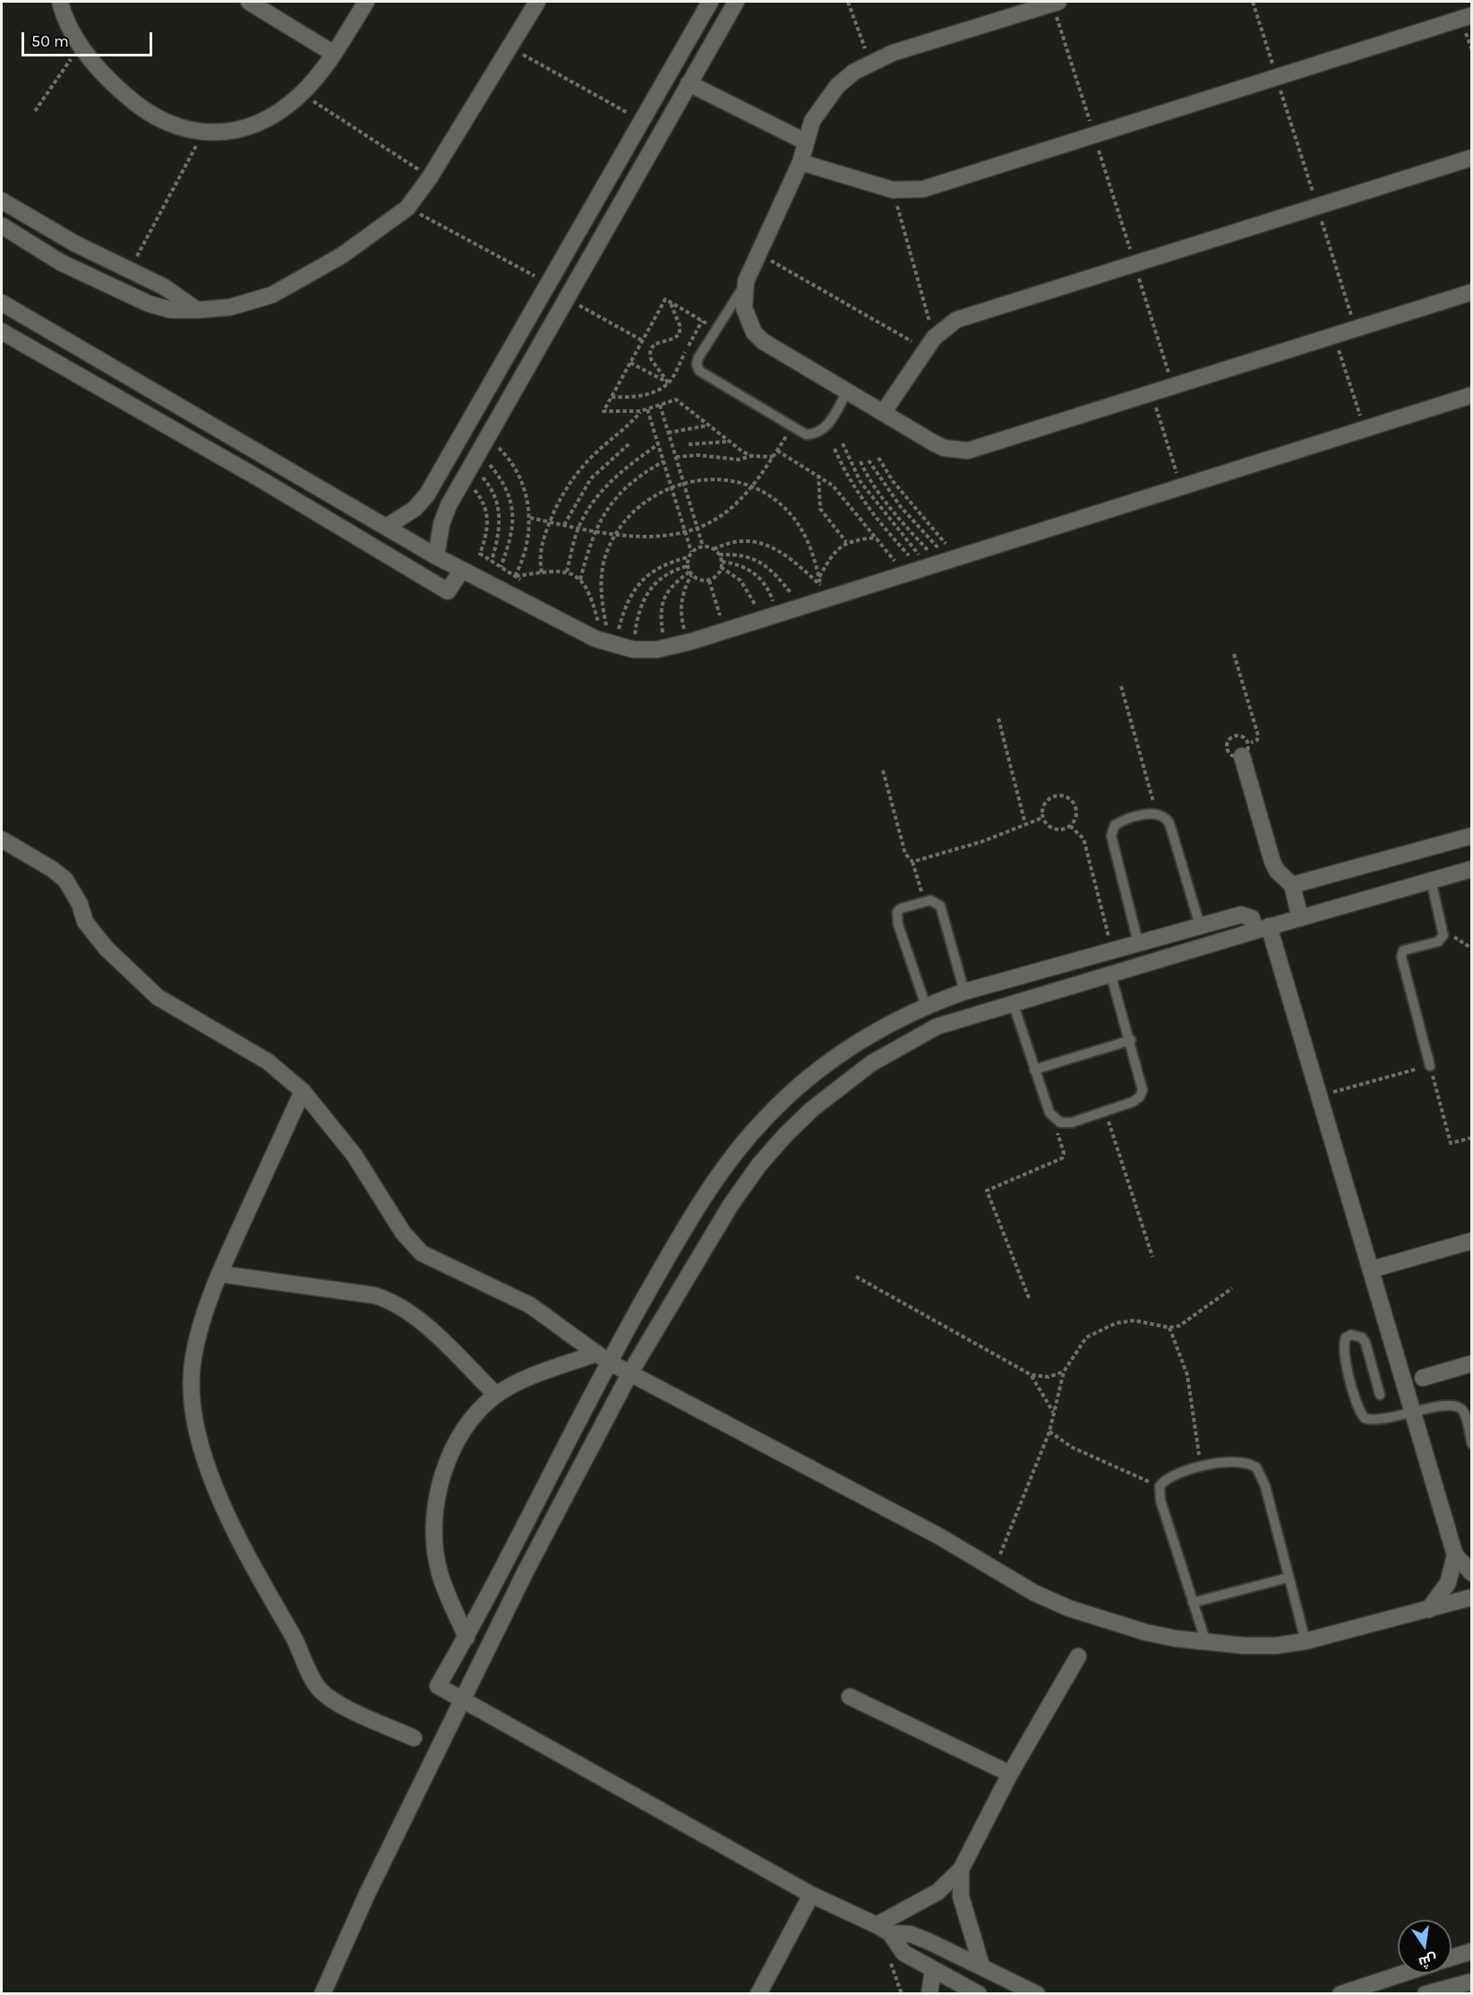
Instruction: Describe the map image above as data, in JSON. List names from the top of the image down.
{
  "scale_bar": "50 m",
  "north": "bottom"
}
